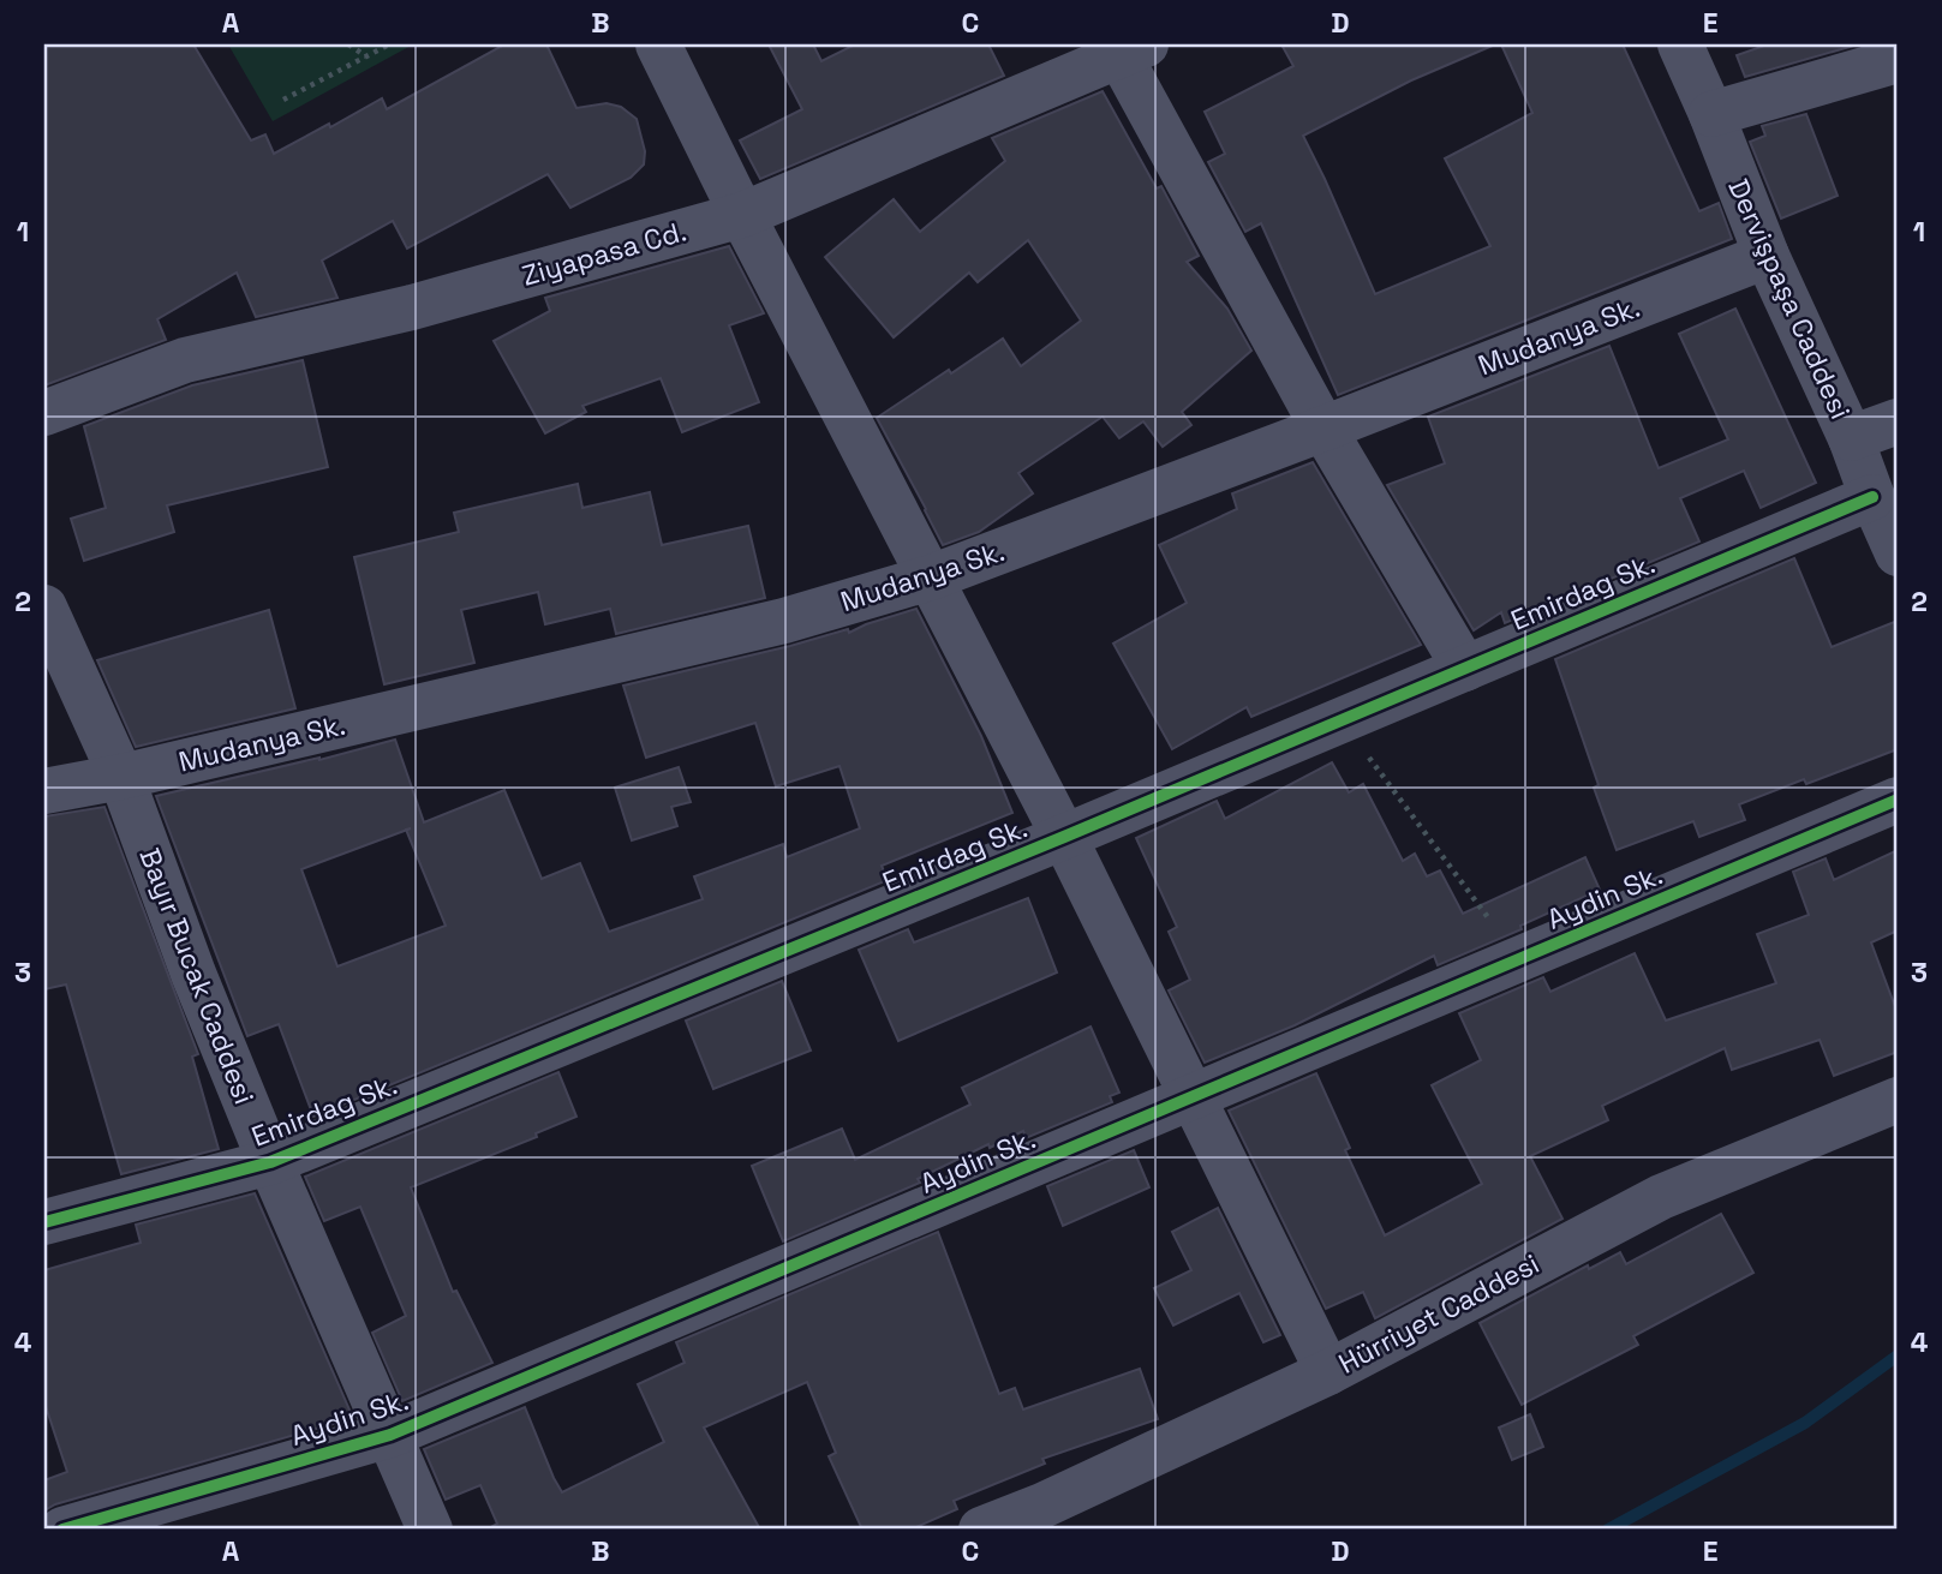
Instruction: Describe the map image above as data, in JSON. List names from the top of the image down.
{
  "streets": {
    "street": [
      "Ziyapasa Cd.",
      "Dervişpaşa Caddesi",
      "Mudanya Sk.",
      "Emirdag Sk.",
      "Aydin Sk.",
      "Bayır Bucak Caddesi",
      "Hürriyet Caddesi"
    ]
  },
  "crossings": [
    ["Dervişpaşa Caddesi", "Mudanya Sk."],
    ["Dervişpaşa Caddesi", "Emirdag Sk."],
    ["Mudanya Sk.", "Bayır Bucak Caddesi"],
    ["Emirdag Sk.", "Bayır Bucak Caddesi"],
    ["Aydin Sk.", "Bayır Bucak Caddesi"]
  ],
  "grid": {
    "columns": [
      "A",
      "B",
      "C",
      "D",
      "E"
    ],
    "rows": [
      "1",
      "2",
      "3",
      "4"
    ]
  }
}
